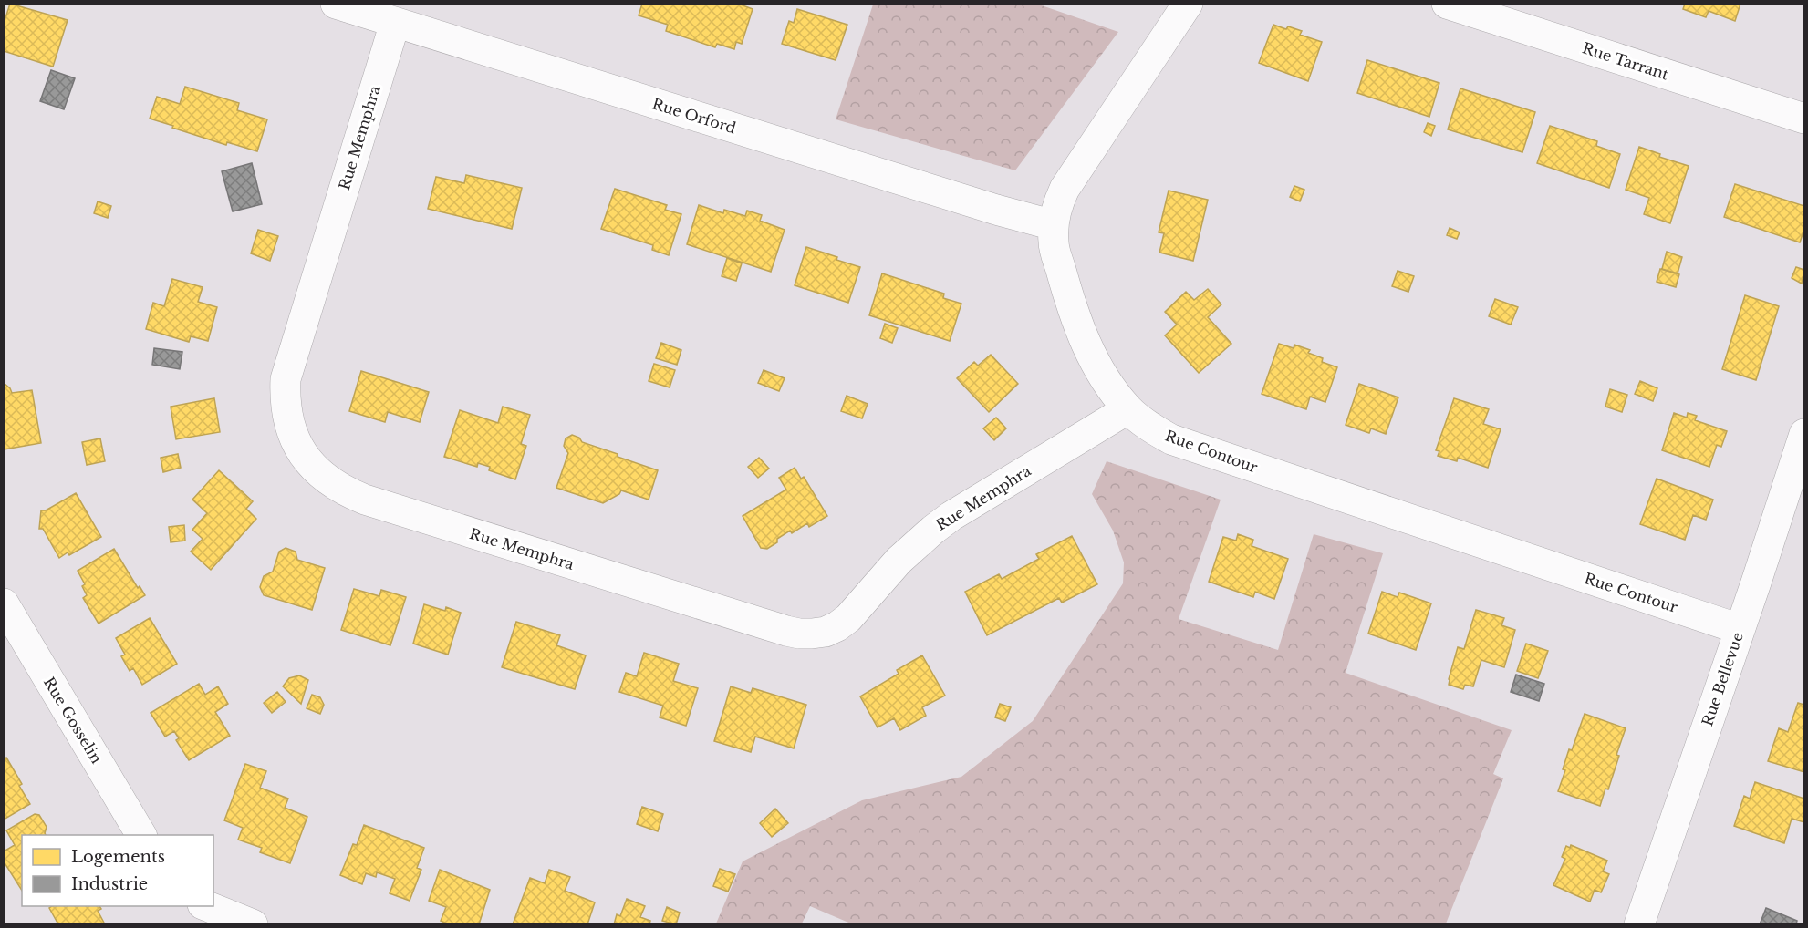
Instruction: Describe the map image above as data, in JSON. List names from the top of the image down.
{
  "streets": {
    "street": [
      "Rue Tarrant",
      "Rue Orford",
      "Rue Memphra",
      "Rue Contour",
      "Rue Bellevue",
      "Rue Gosselin"
    ]
  },
  "crossings": [
    ["Rue Orford", "Rue Memphra"],
    ["Rue Orford", "Rue Contour"],
    ["Rue Memphra", "Rue Contour"],
    ["Rue Contour", "Rue Bellevue"]
  ],
  "legend": ["Logements", "Industrie"]
}
